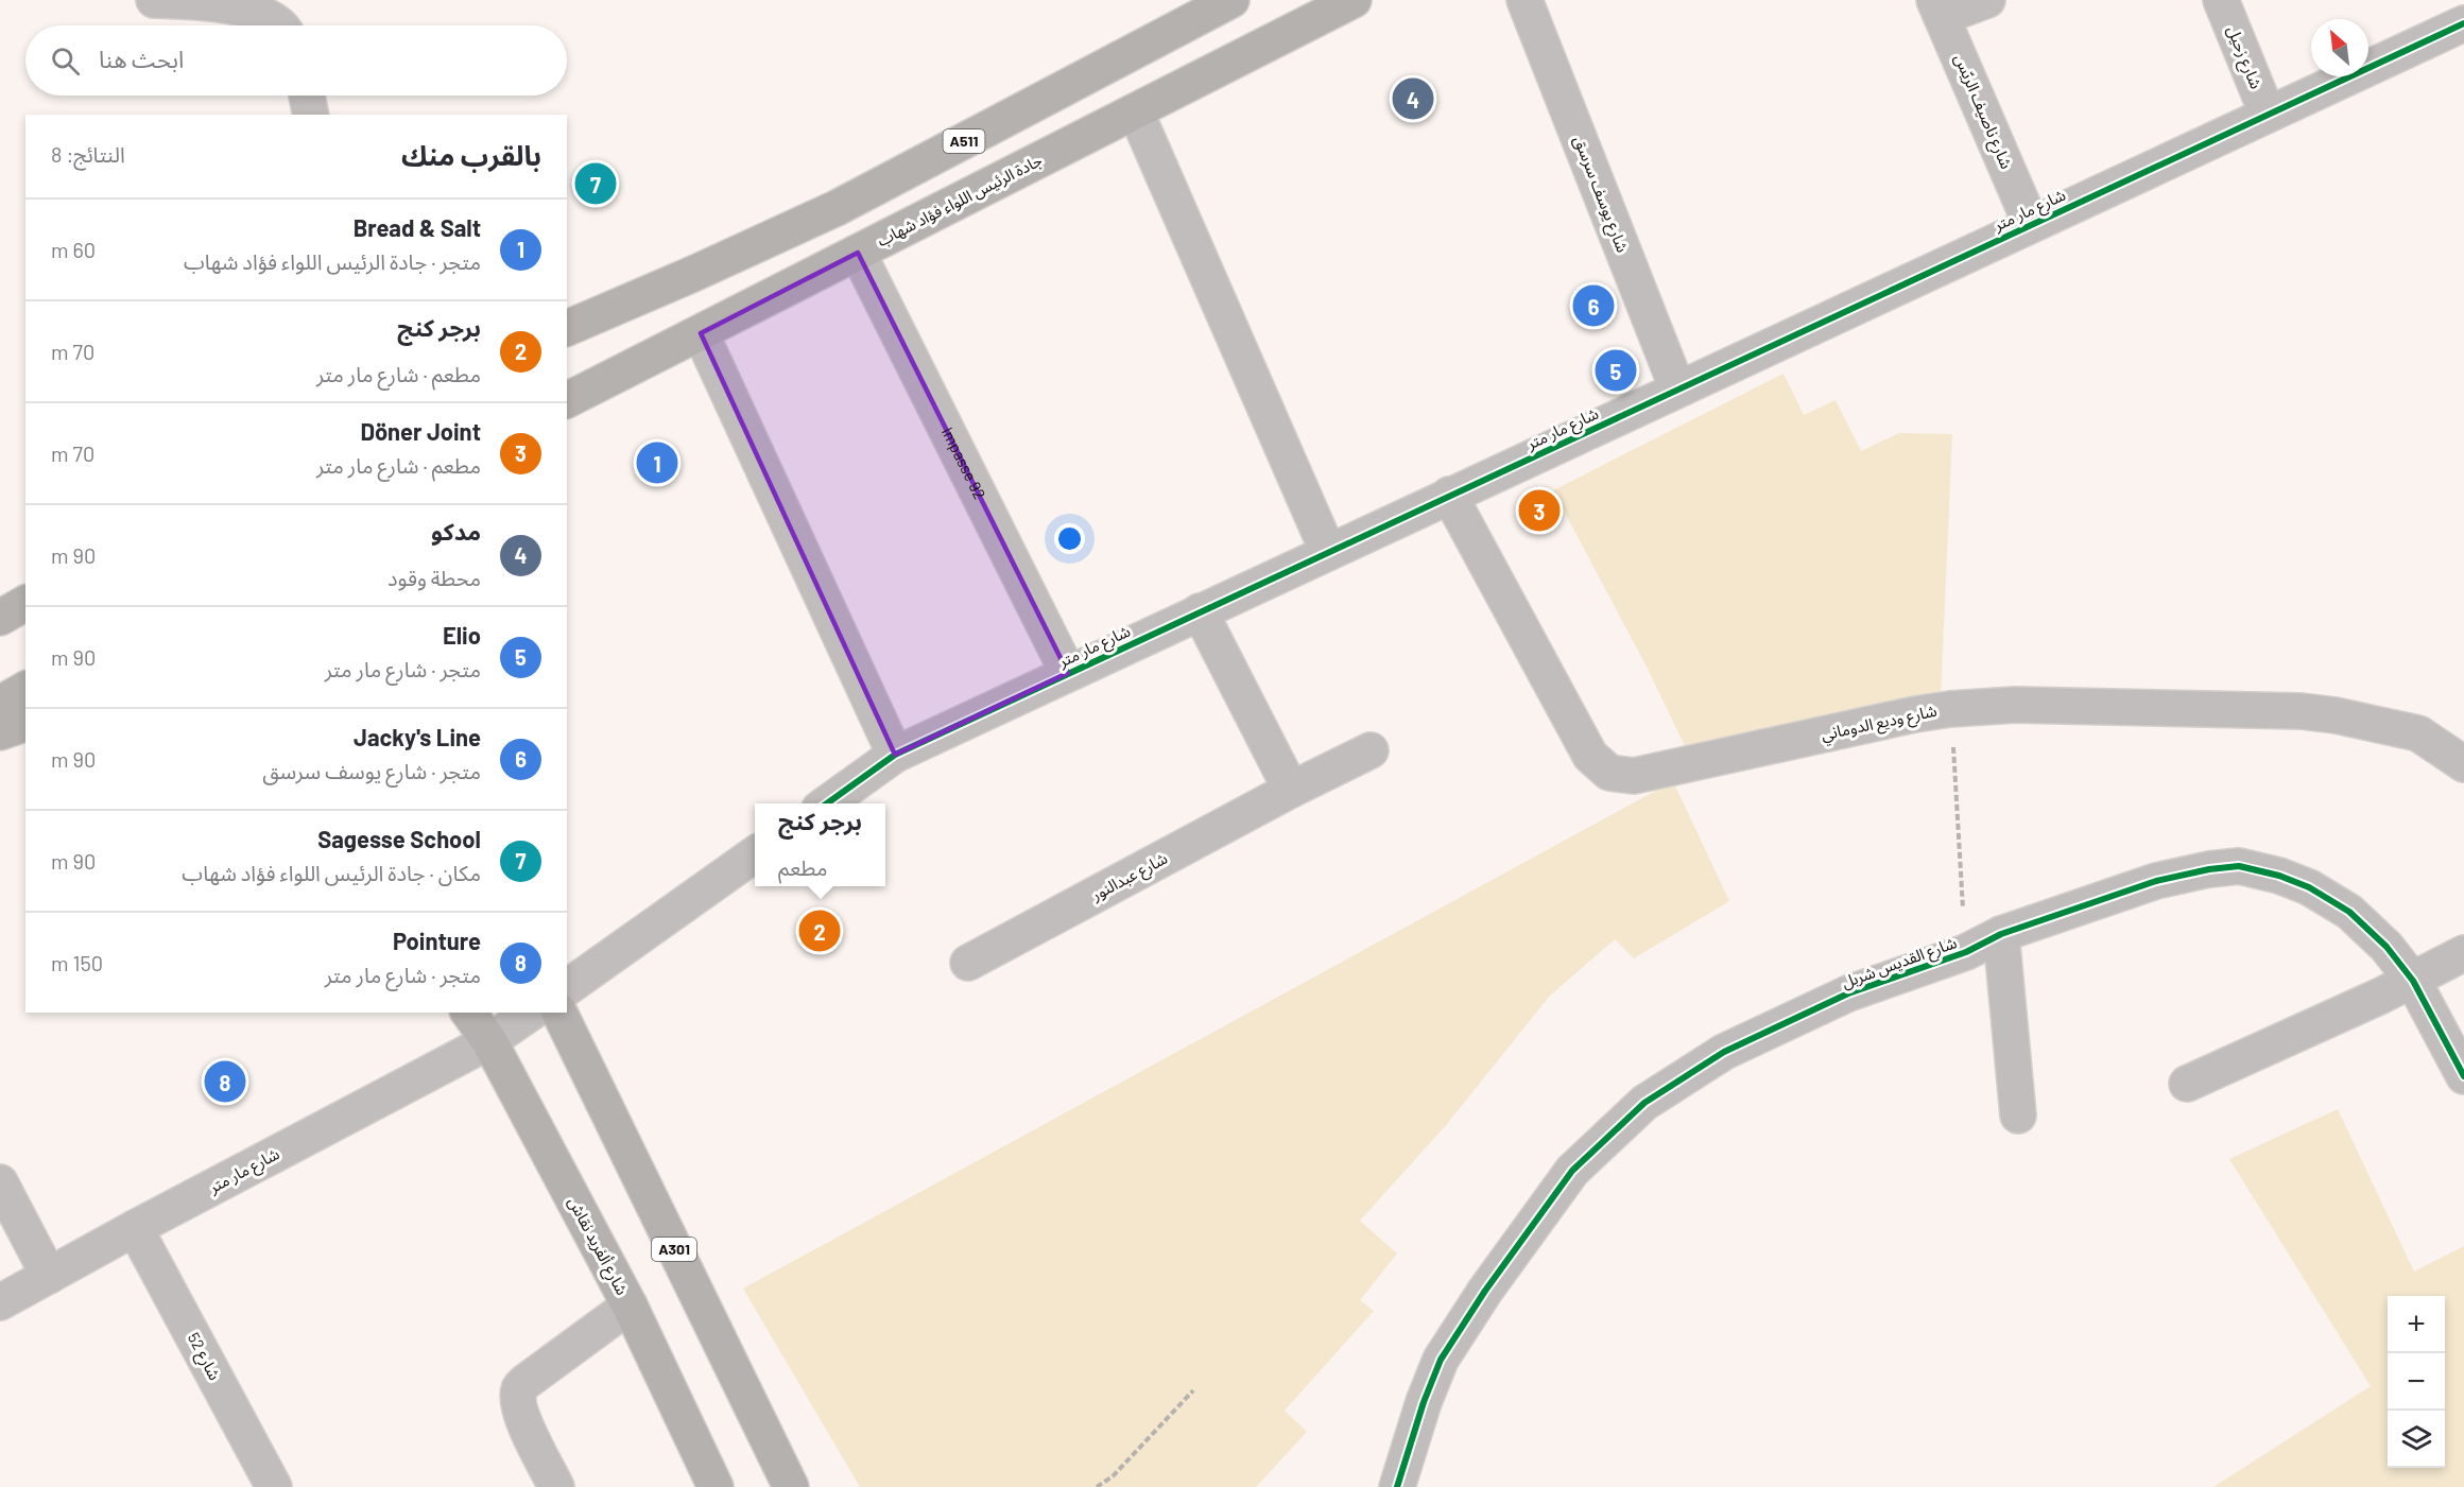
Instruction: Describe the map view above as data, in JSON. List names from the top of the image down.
{
  "streets": {
    "highway": [
      "A511",
      "جادة الرئيس اللواء فؤاد شهاب",
      "شارع ألفريد نقاش",
      "A301"
    ],
    "street": [
      "شارع زحيل",
      "شارع ناصيف الريّس",
      "شارع يوسف سرسق",
      "شارع مار متر",
      "Impasse 92",
      "شارع وديع الدوماني",
      "شارع عبدالنور",
      "شارع القديس شربل",
      "شارع 52"
    ]
  },
  "crossings": [
    ["شارع زحيل", "شارع مار متر"],
    ["شارع ناصيف الريّس", "شارع مار متر"],
    ["شارع يوسف سرسق", "شارع مار متر"],
    ["جادة الرئيس اللواء فؤاد شهاب", "Impasse 92"],
    ["شارع مار متر", "Impasse 92"],
    ["شارع مار متر", "شارع وديع الدوماني"],
    ["شارع مار متر", "شارع ألفريد نقاش"],
    ["شارع مار متر", "شارع 52"]
  ],
  "north": "top left",
  "page": {
    "search": "ابحث هنا",
    "pins": [
      "4",
      "7",
      "6",
      "5",
      "1",
      "3",
      "2",
      "8"
    ],
    "heading": ["بالقرب منك", "النتائج: 8"],
    "list": [
      {
        "mark": "1",
        "name": "Bread & Salt",
        "note": "متجر · جادة الرئيس اللواء فؤاد شهاب",
        "value": "60 m"
      },
      {
        "mark": "2",
        "name": "برجر كنج",
        "note": "مطعم · شارع مار متر",
        "value": "70 m"
      },
      {
        "mark": "3",
        "name": "Döner Joint",
        "note": "مطعم · شارع مار متر",
        "value": "70 m"
      },
      {
        "mark": "4",
        "name": "مدكو",
        "note": "محطة وقود",
        "value": "90 m"
      },
      {
        "mark": "5",
        "name": "Elio",
        "note": "متجر · شارع مار متر",
        "value": "90 m"
      },
      {
        "mark": "6",
        "name": "Jacky's Line",
        "note": "متجر · شارع يوسف سرسق",
        "value": "90 m"
      },
      {
        "mark": "7",
        "name": "Sagesse School",
        "note": "مكان · جادة الرئيس اللواء فؤاد شهاب",
        "value": "90 m"
      },
      {
        "mark": "8",
        "name": "Pointure",
        "note": "متجر · شارع مار متر",
        "value": "150 m"
      }
    ],
    "popup": ["برجر كنج", "مطعم"],
    "map_buttons": ["+", "−"]
  }
}
